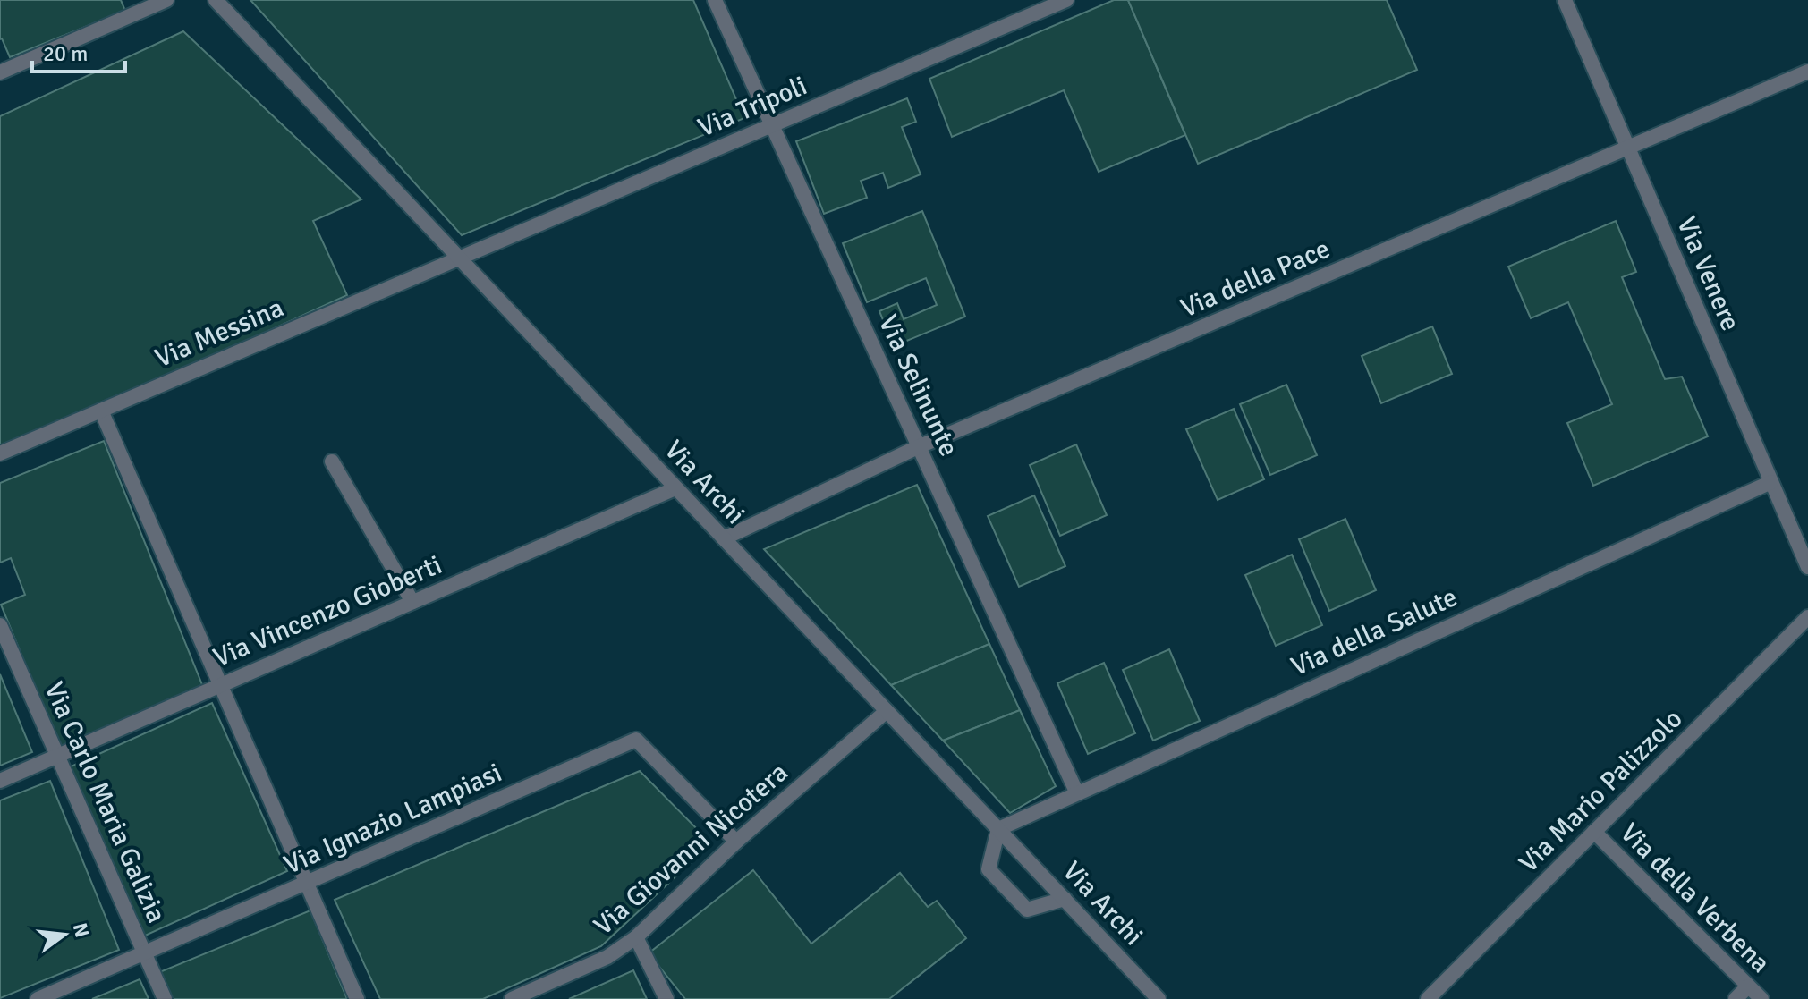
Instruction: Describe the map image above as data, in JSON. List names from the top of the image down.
{
  "streets": {
    "street": [
      "Via Tripoli",
      "Via Venere",
      "Via della Pace",
      "Via Messina",
      "Via Selinunte",
      "Via Archi",
      "Via Vincenzo Gioberti",
      "Via della Salute",
      "Via Mario Palizzolo",
      "Via Carlo Maria Galizia",
      "Via Ignazio Lampiasi",
      "Via Giovanni Nicotera",
      "Via della Verbena"
    ]
  },
  "crossings": [
    ["Via Tripoli", "Via Messina"],
    ["Via Tripoli", "Via Selinunte"],
    ["Via Tripoli", "Via Archi"],
    ["Via Venere", "Via della Pace"],
    ["Via Venere", "Via della Salute"],
    ["Via della Pace", "Via Selinunte"],
    ["Via della Pace", "Via Archi"],
    ["Via Messina", "Via Archi"],
    ["Via Selinunte", "Via della Salute"],
    ["Via Archi", "Via Vincenzo Gioberti"],
    ["Via Archi", "Via della Salute"],
    ["Via Archi", "Via Giovanni Nicotera"],
    ["Via Vincenzo Gioberti", "Via Carlo Maria Galizia"],
    ["Via Mario Palizzolo", "Via della Verbena"],
    ["Via Carlo Maria Galizia", "Via Ignazio Lampiasi"],
    ["Via Ignazio Lampiasi", "Via Giovanni Nicotera"]
  ],
  "scale_bar": "20 m",
  "north": "right"
}
